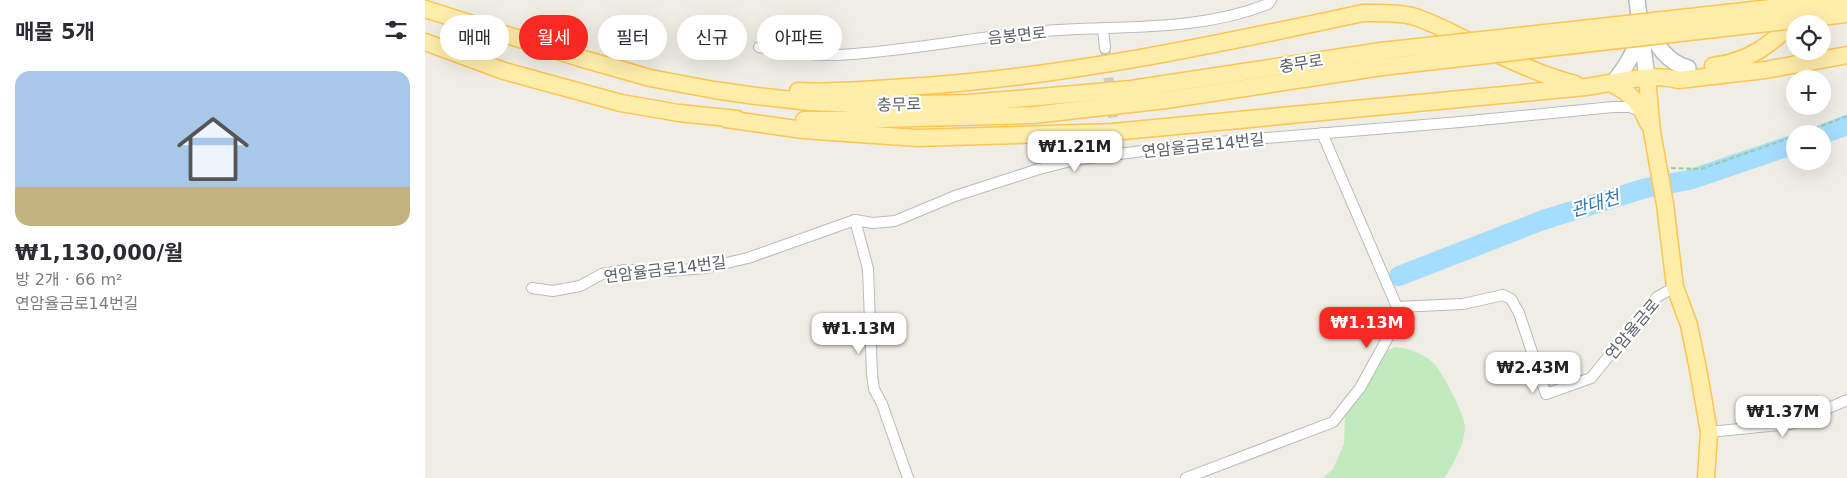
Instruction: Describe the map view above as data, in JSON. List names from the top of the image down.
{
  "streets": {
    "main road": ["충무로", "연암율금로"],
    "street": ["음봉면로", "연암율금로14번길"]
  },
  "water": ["관대천"],
  "page": {
    "heading": "매물 5개",
    "map_buttons": ["+", "−"],
    "chip": [
      "매매",
      "월세",
      "필터",
      "신규",
      "아파트"
    ],
    "list": [
      {
        "name": "₩1,130,000/월",
        "note": "방 2개 · 66 m² · 연암율금로14번길"
      }
    ],
    "price": [
      "₩1.21M",
      "₩1.13M",
      "₩1.13M",
      "₩2.43M",
      "₩1.37M"
    ]
  }
}
